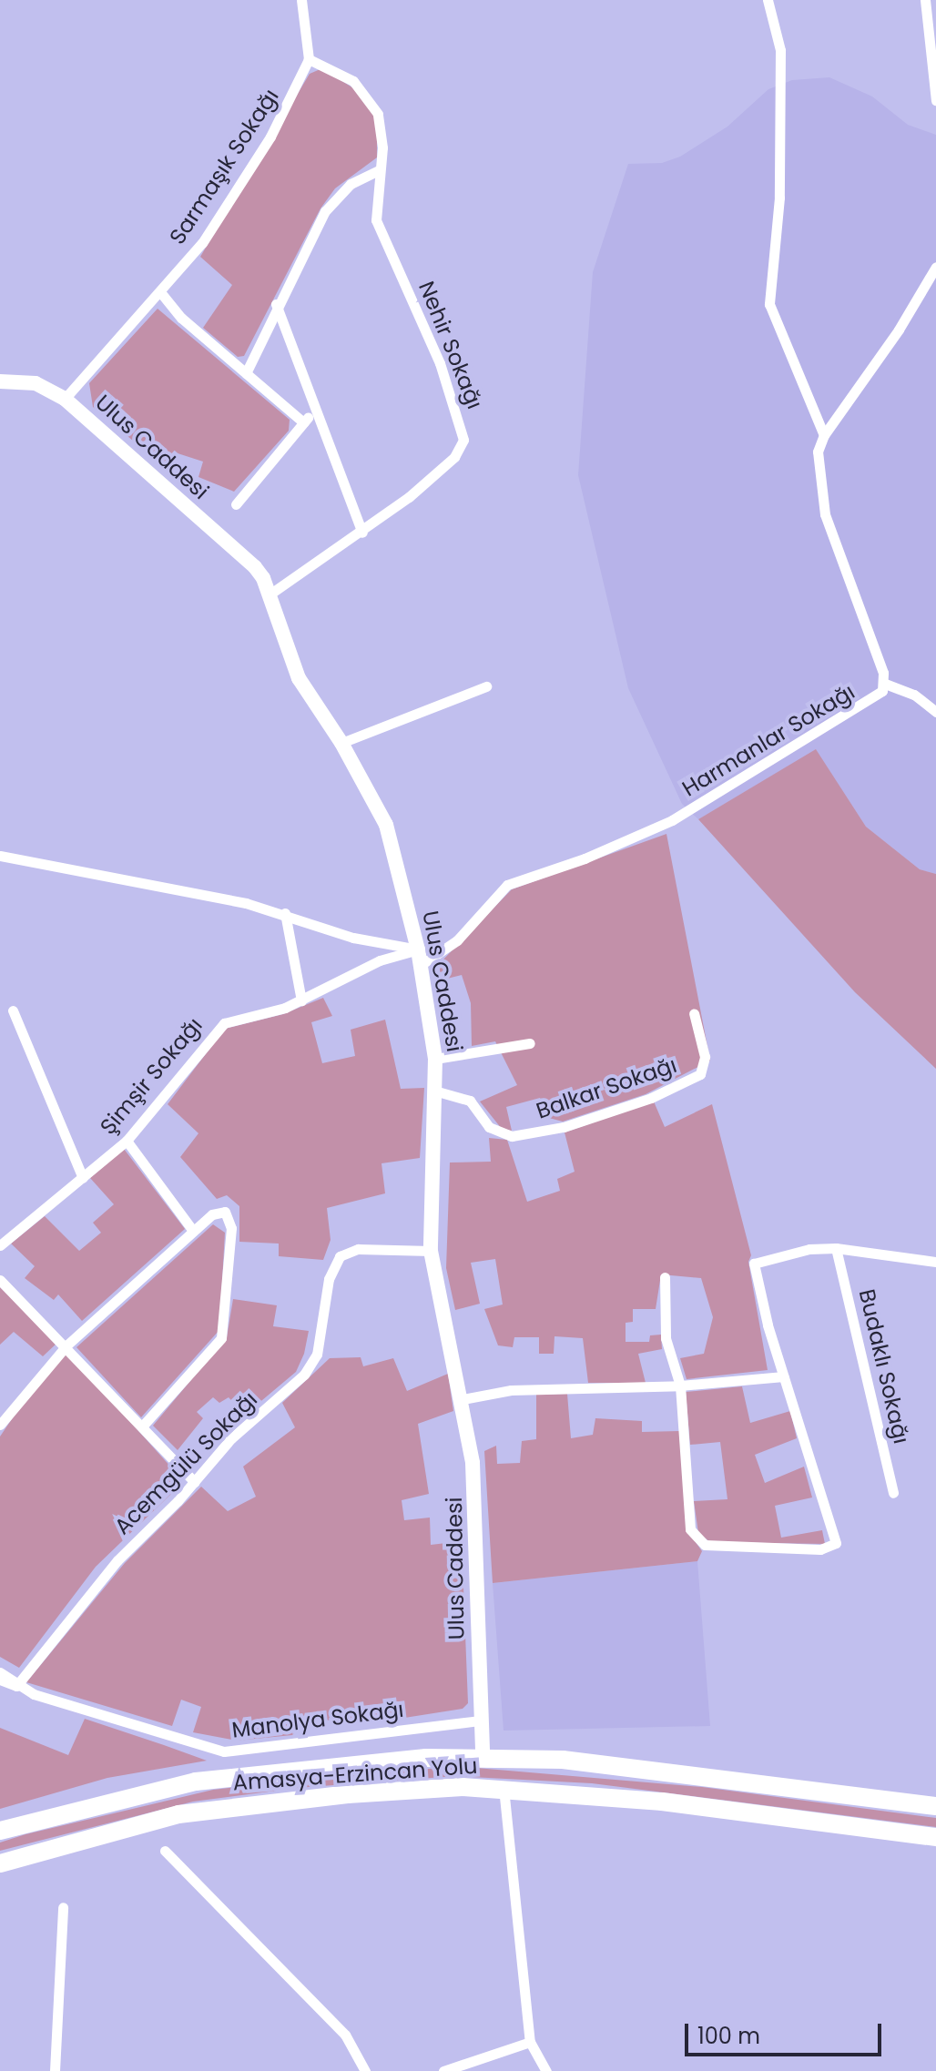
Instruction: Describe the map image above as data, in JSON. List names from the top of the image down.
{
  "streets": {
    "highway": ["Amasya-Erzincan Yolu"],
    "street": [
      "Sarmaşık Sokağı",
      "Nehir Sokağı",
      "Ulus Caddesi",
      "Harmanlar Sokağı",
      "Şimşir Sokağı",
      "Balkar Sokağı",
      "Budaklı Sokağı",
      "Acemgülü Sokağı",
      "Manolya Sokağı"
    ]
  },
  "crossings": [
    ["Sarmaşık Sokağı", "Nehir Sokağı"],
    ["Sarmaşık Sokağı", "Ulus Caddesi"],
    ["Nehir Sokağı", "Ulus Caddesi"],
    ["Ulus Caddesi", "Harmanlar Sokağı"],
    ["Ulus Caddesi", "Şimşir Sokağı"],
    ["Ulus Caddesi", "Balkar Sokağı"],
    ["Ulus Caddesi", "Acemgülü Sokağı"],
    ["Ulus Caddesi", "Manolya Sokağı"],
    ["Ulus Caddesi", "Amasya-Erzincan Yolu"],
    ["Harmanlar Sokağı", "Şimşir Sokağı"],
    ["Acemgülü Sokağı", "Manolya Sokağı"]
  ],
  "scale_bar": "100 m"
}
